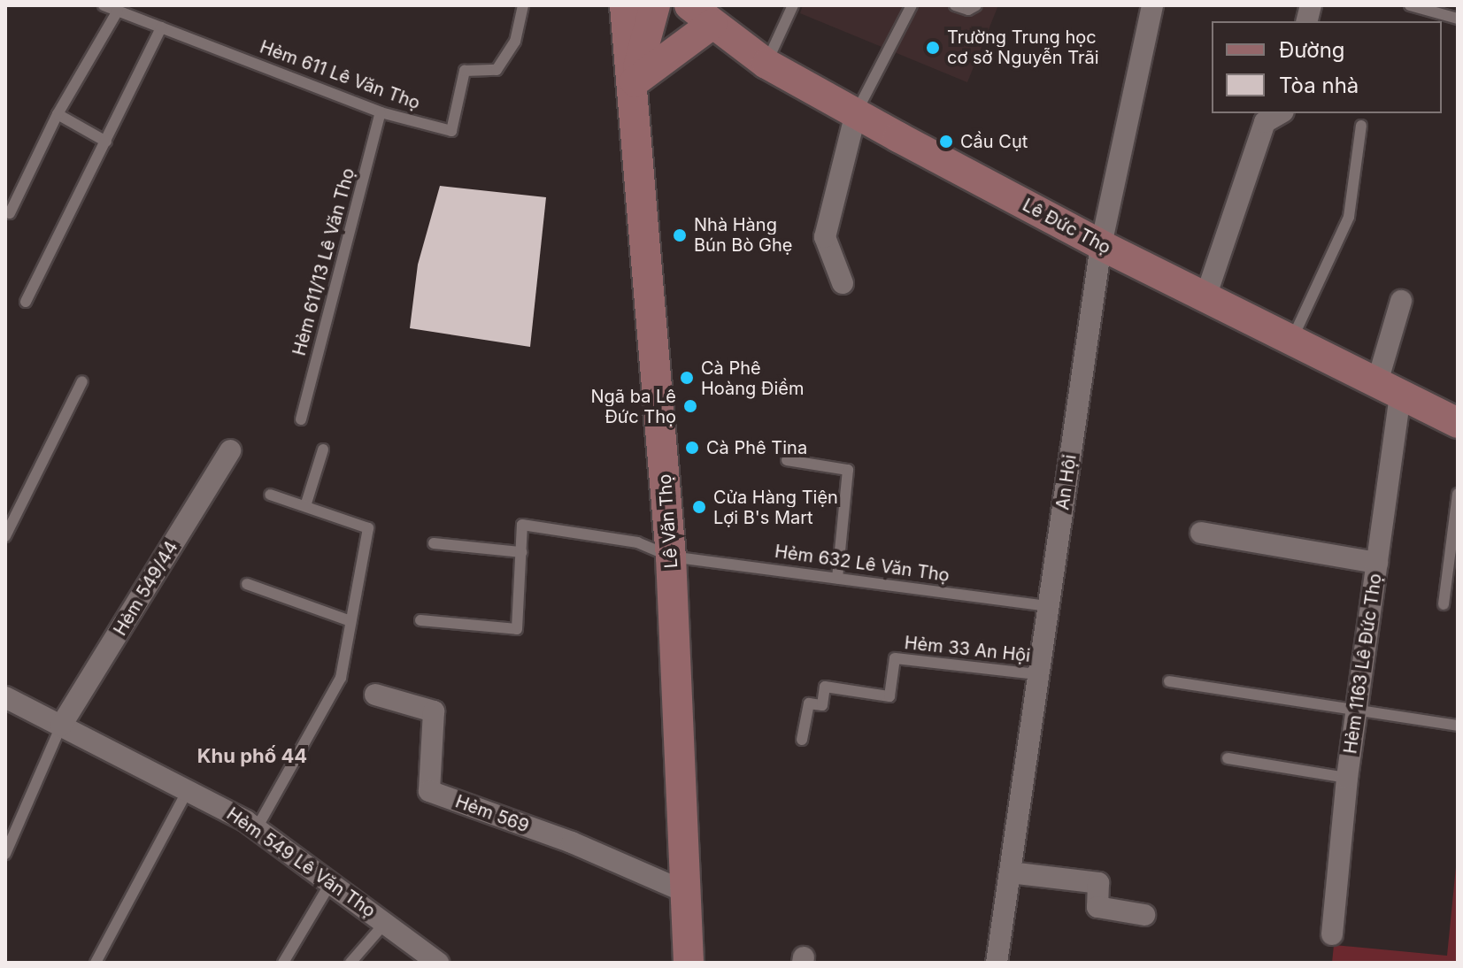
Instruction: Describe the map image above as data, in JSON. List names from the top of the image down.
{
  "streets": {
    "main road": ["Lê Đức Thọ", "Lê Văn Thọ"],
    "street": [
      "An Hội",
      "Hẻm 549/44",
      "Hẻm 1163 Lê Đức Thọ",
      "Hẻm 569",
      "Hẻm 549 Lê Văn Thọ"
    ],
    "lane": [
      "Hẻm 611 Lê Văn Thọ",
      "Hẻm 611/13 Lê Văn Thọ",
      "Hẻm 632 Lê Văn Thọ",
      "Hẻm 33 An Hội"
    ]
  },
  "crossings": [
    ["Hẻm 611 Lê Văn Thọ", "Hẻm 611/13 Lê Văn Thọ"],
    ["Lê Đức Thọ", "An Hội"],
    ["Lê Đức Thọ", "Hẻm 1163 Lê Đức Thọ"],
    ["An Hội", "Hẻm 632 Lê Văn Thọ"],
    ["An Hội", "Hẻm 33 An Hội"],
    ["Lê Văn Thọ", "Hẻm 632 Lê Văn Thọ"],
    ["Lê Văn Thọ", "Hẻm 569"],
    ["Hẻm 549/44", "Hẻm 549 Lê Văn Thọ"]
  ],
  "districts": ["Khu phố 44"],
  "places": [
    "Trường Trung học cơ sở Nguyễn Trãi",
    "Cầu Cụt",
    "Nhà Hàng Bún Bò Ghẹ",
    "Cà Phê Hoàng Điềm",
    "Ngã ba Lê Đức Thọ",
    "Cà Phê Tina",
    "Cửa Hàng Tiện Lợi B's Mart"
  ],
  "legend": ["Đường", "Tòa nhà"]
}
